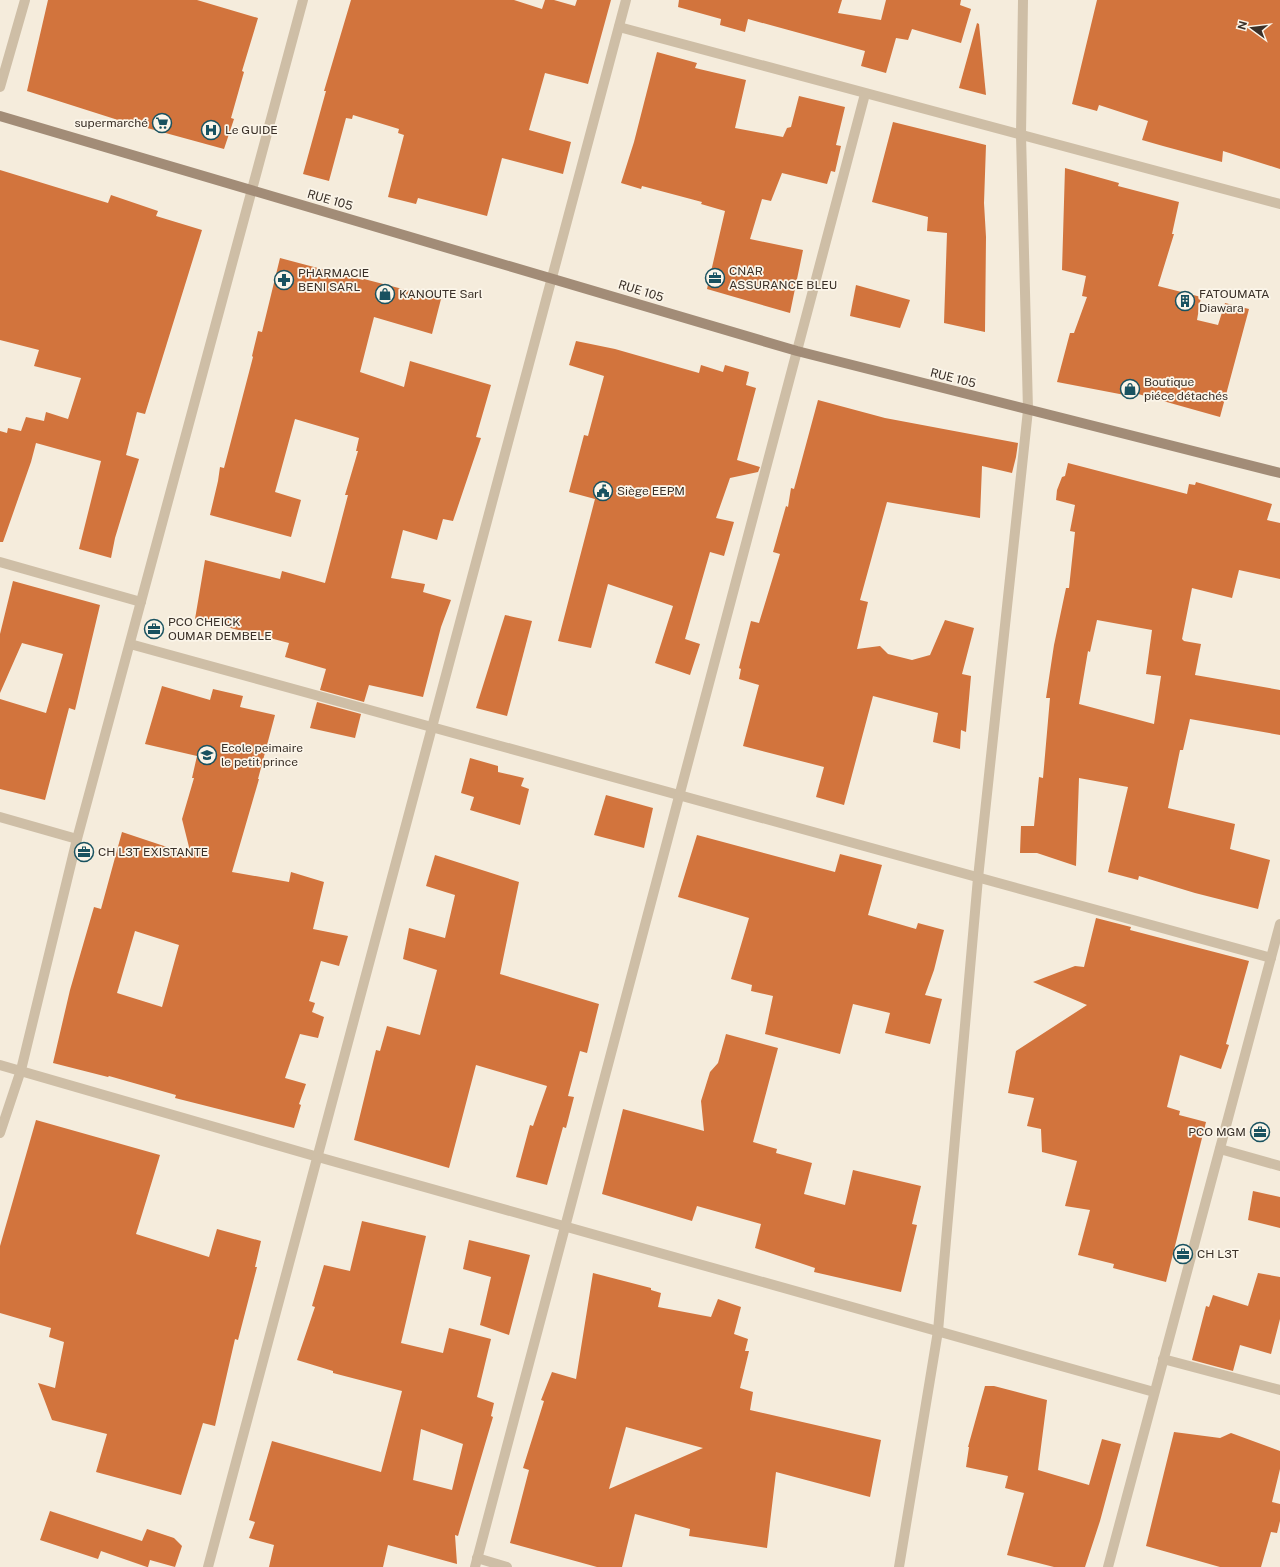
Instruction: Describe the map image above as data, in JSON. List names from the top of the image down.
{
  "streets": {
    "street": ["RUE 105"]
  },
  "places": {
    "supermarket": ["supermarché"],
    "hospital": ["Le GUIDE"],
    "office": [
      "CNAR ASSURANCE BLEU",
      "PCO CHEICK OUMAR DEMBELE",
      "CH L3T EXISTANTE",
      "PCO MGM",
      "CH L3T"
    ],
    "pharmacy": ["PHARMACIE BENI SARL"],
    "shop": ["KANOUTE Sarl", "Boutique piéce détachés"],
    "building": ["FATOUMATA Diawara"],
    "public building": ["Siège EEPM"],
    "school or university": ["Ecole peimaire le petit prince"]
  },
  "north": "left"
}
